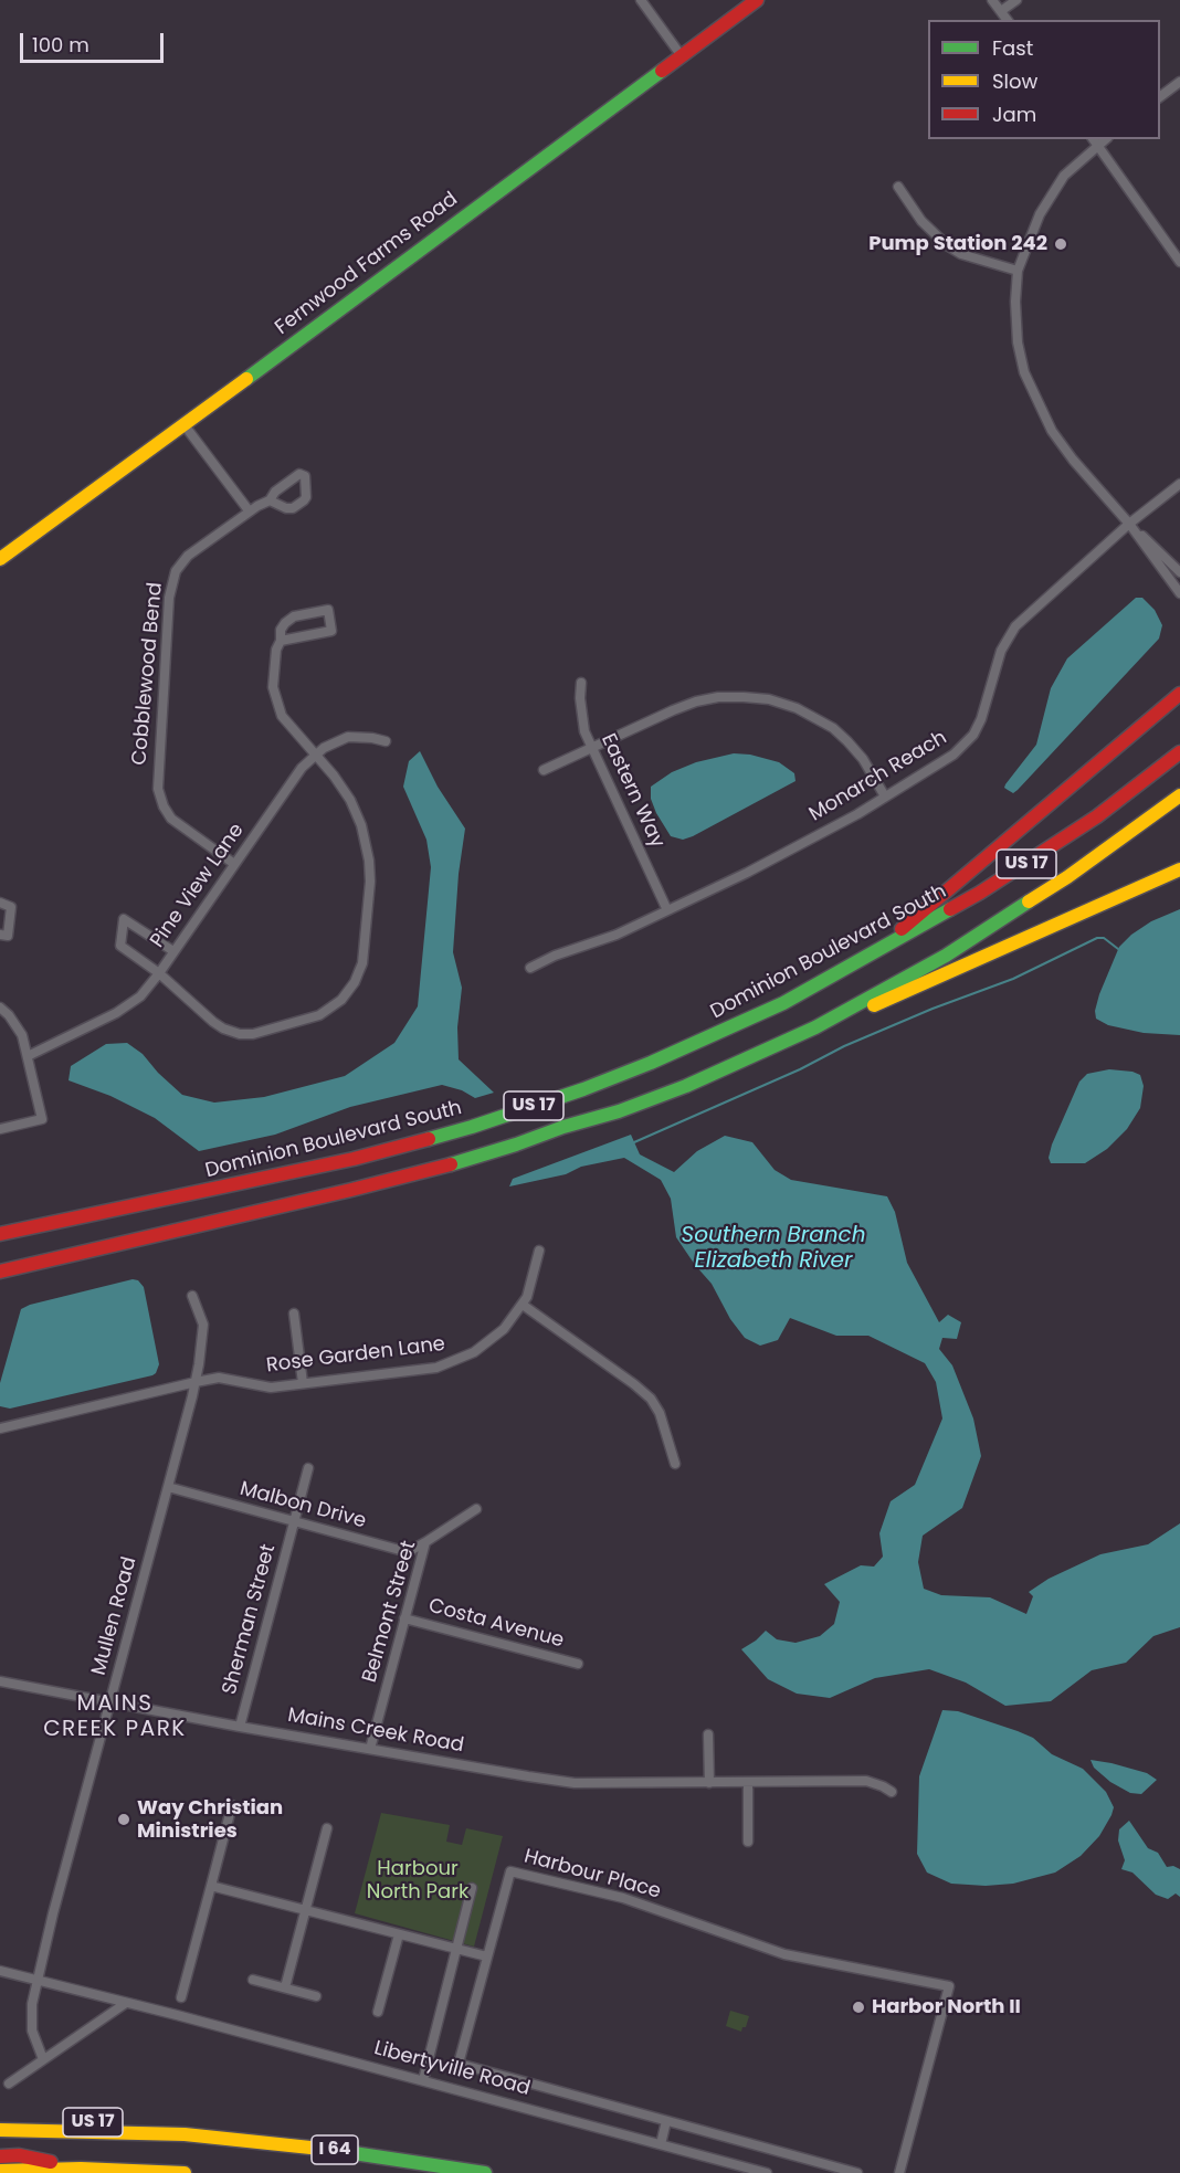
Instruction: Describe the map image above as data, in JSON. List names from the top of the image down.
{
  "streets": {
    "main road": [
      "Fernwood Farms Road",
      "US 17",
      "Dominion Boulevard South",
      "I 64"
    ],
    "street": [
      "Cobblewood Bend",
      "Monarch Reach",
      "Eastern Way",
      "Pine View Lane",
      "Rose Garden Lane",
      "Malbon Drive",
      "Belmont Street",
      "Mullen Road",
      "Sherman Street",
      "Costa Avenue",
      "Mains Creek Road",
      "Harbour Place",
      "Libertyville Road"
    ]
  },
  "crossings": [
    ["Cobblewood Bend", "Pine View Lane"],
    ["Monarch Reach", "Eastern Way"],
    ["US 17", "I 64"],
    ["Rose Garden Lane", "Mullen Road"],
    ["Malbon Drive", "Belmont Street"],
    ["Malbon Drive", "Mullen Road"],
    ["Malbon Drive", "Sherman Street"],
    ["Belmont Street", "Costa Avenue"],
    ["Belmont Street", "Mains Creek Road"],
    ["Mullen Road", "Mains Creek Road"],
    ["Mullen Road", "Libertyville Road"],
    ["Sherman Street", "Mains Creek Road"]
  ],
  "districts": ["MAINS CREEK PARK"],
  "water": ["Southern Branch Elizabeth River"],
  "parks": ["Harbour North Park"],
  "places": ["Pump Station 242", "Way Christian Ministries", "Harbor North II"],
  "legend": ["Fast", "Slow", "Jam"],
  "scale_bar": "100 m"
}
